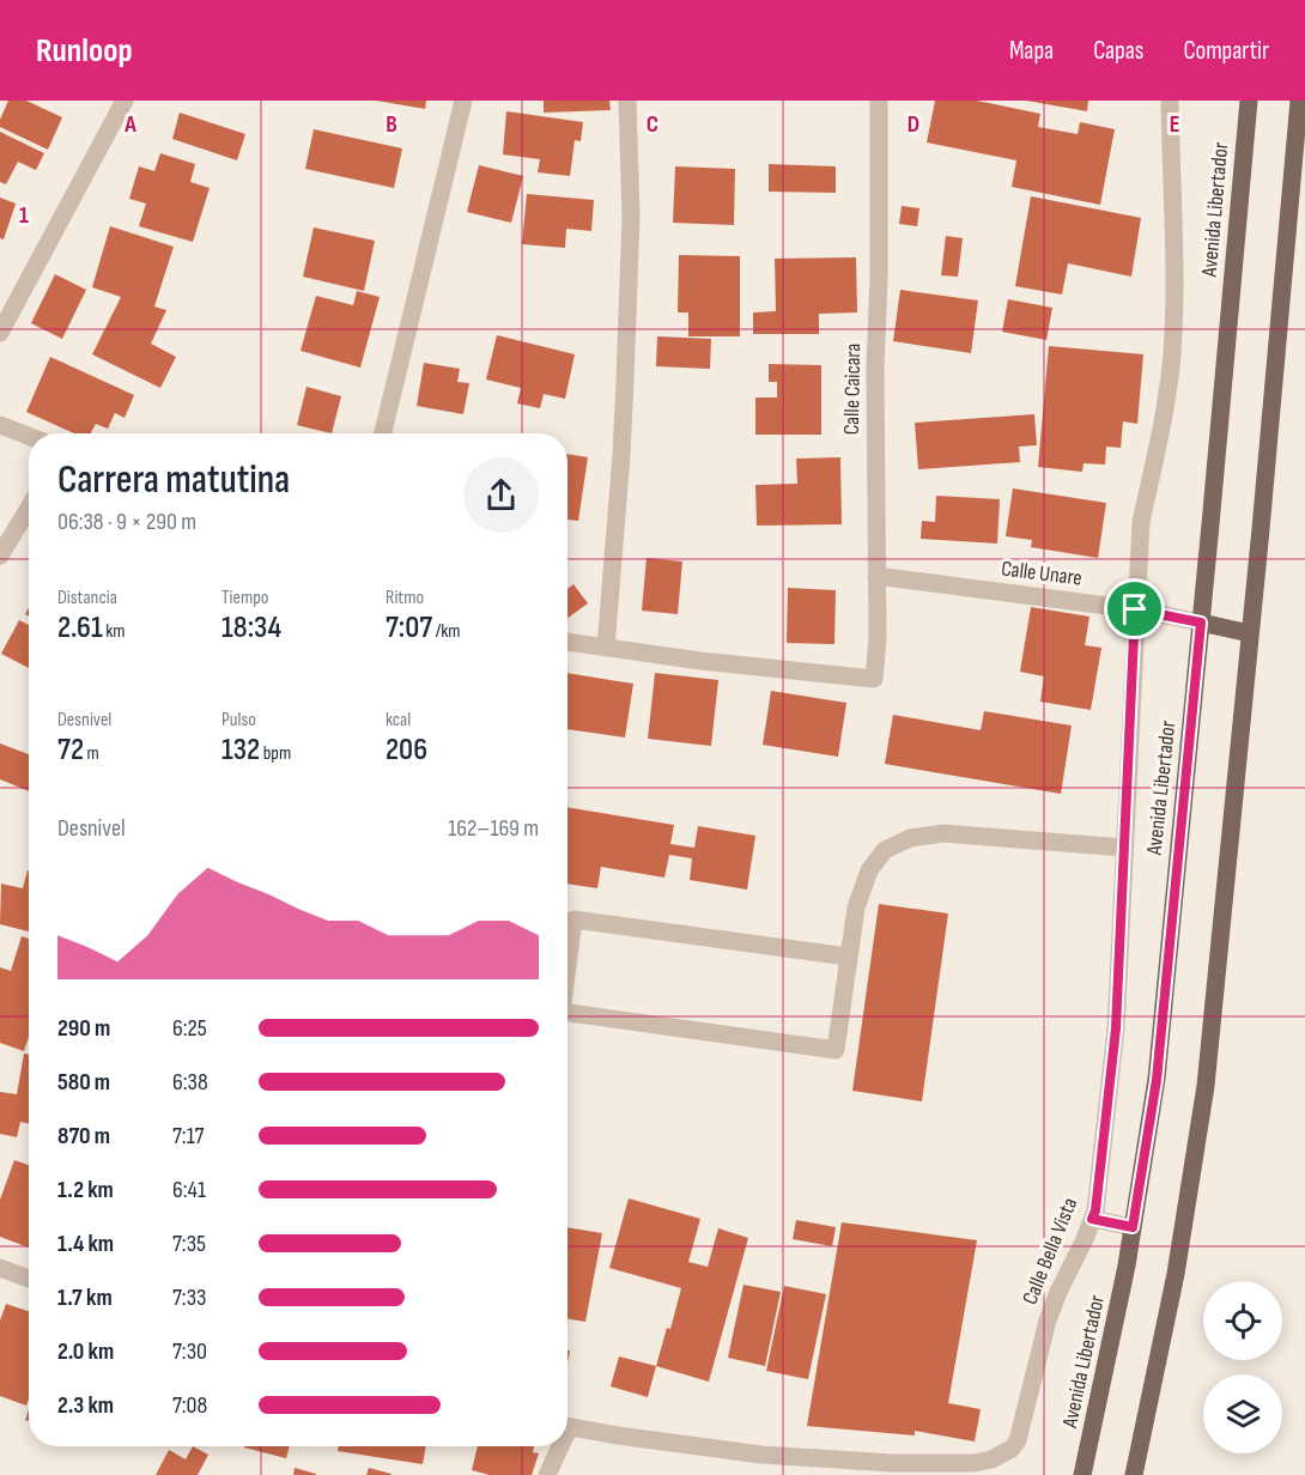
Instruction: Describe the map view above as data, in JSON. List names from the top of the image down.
{
  "streets": {
    "main road": ["Avenida Libertador"],
    "street": ["Calle Caicara", "Calle Unare", "Calle Bella Vista"]
  },
  "crossings": [
    ["Avenida Libertador", "Calle Unare"],
    ["Avenida Libertador", "Calle Bella Vista"],
    ["Calle Caicara", "Calle Unare"],
    ["Calle Unare", "Calle Bella Vista"]
  ],
  "page": {
    "header": "Runloop",
    "nav": ["Mapa", "Capas", "Compartir"],
    "heading": ["Carrera matutina", "06:38 · 9 × 290 m"],
    "stats": [
      ["Distancia", "2.61 km"],
      ["Tiempo", "18:34"],
      ["Ritmo", "7:07 /km"],
      ["Desnivel", "72 m"],
      ["Pulso", "132 bpm"],
      ["kcal", "206"]
    ],
    "chart": ["Desnivel", "162–169 m"],
    "list": [
      {
        "name": "290 m",
        "note": "6:25"
      },
      {
        "name": "580 m",
        "note": "6:38"
      },
      {
        "name": "870 m",
        "note": "7:17"
      },
      {
        "name": "1.2 km",
        "note": "6:41"
      },
      {
        "name": "1.4 km",
        "note": "7:35"
      },
      {
        "name": "1.7 km",
        "note": "7:33"
      },
      {
        "name": "2.0 km",
        "note": "7:30"
      },
      {
        "name": "2.3 km",
        "note": "7:08"
      }
    ]
  },
  "grid": {
    "columns": [
      "A",
      "B",
      "C",
      "D",
      "E"
    ],
    "rows": ["1"]
  }
}
